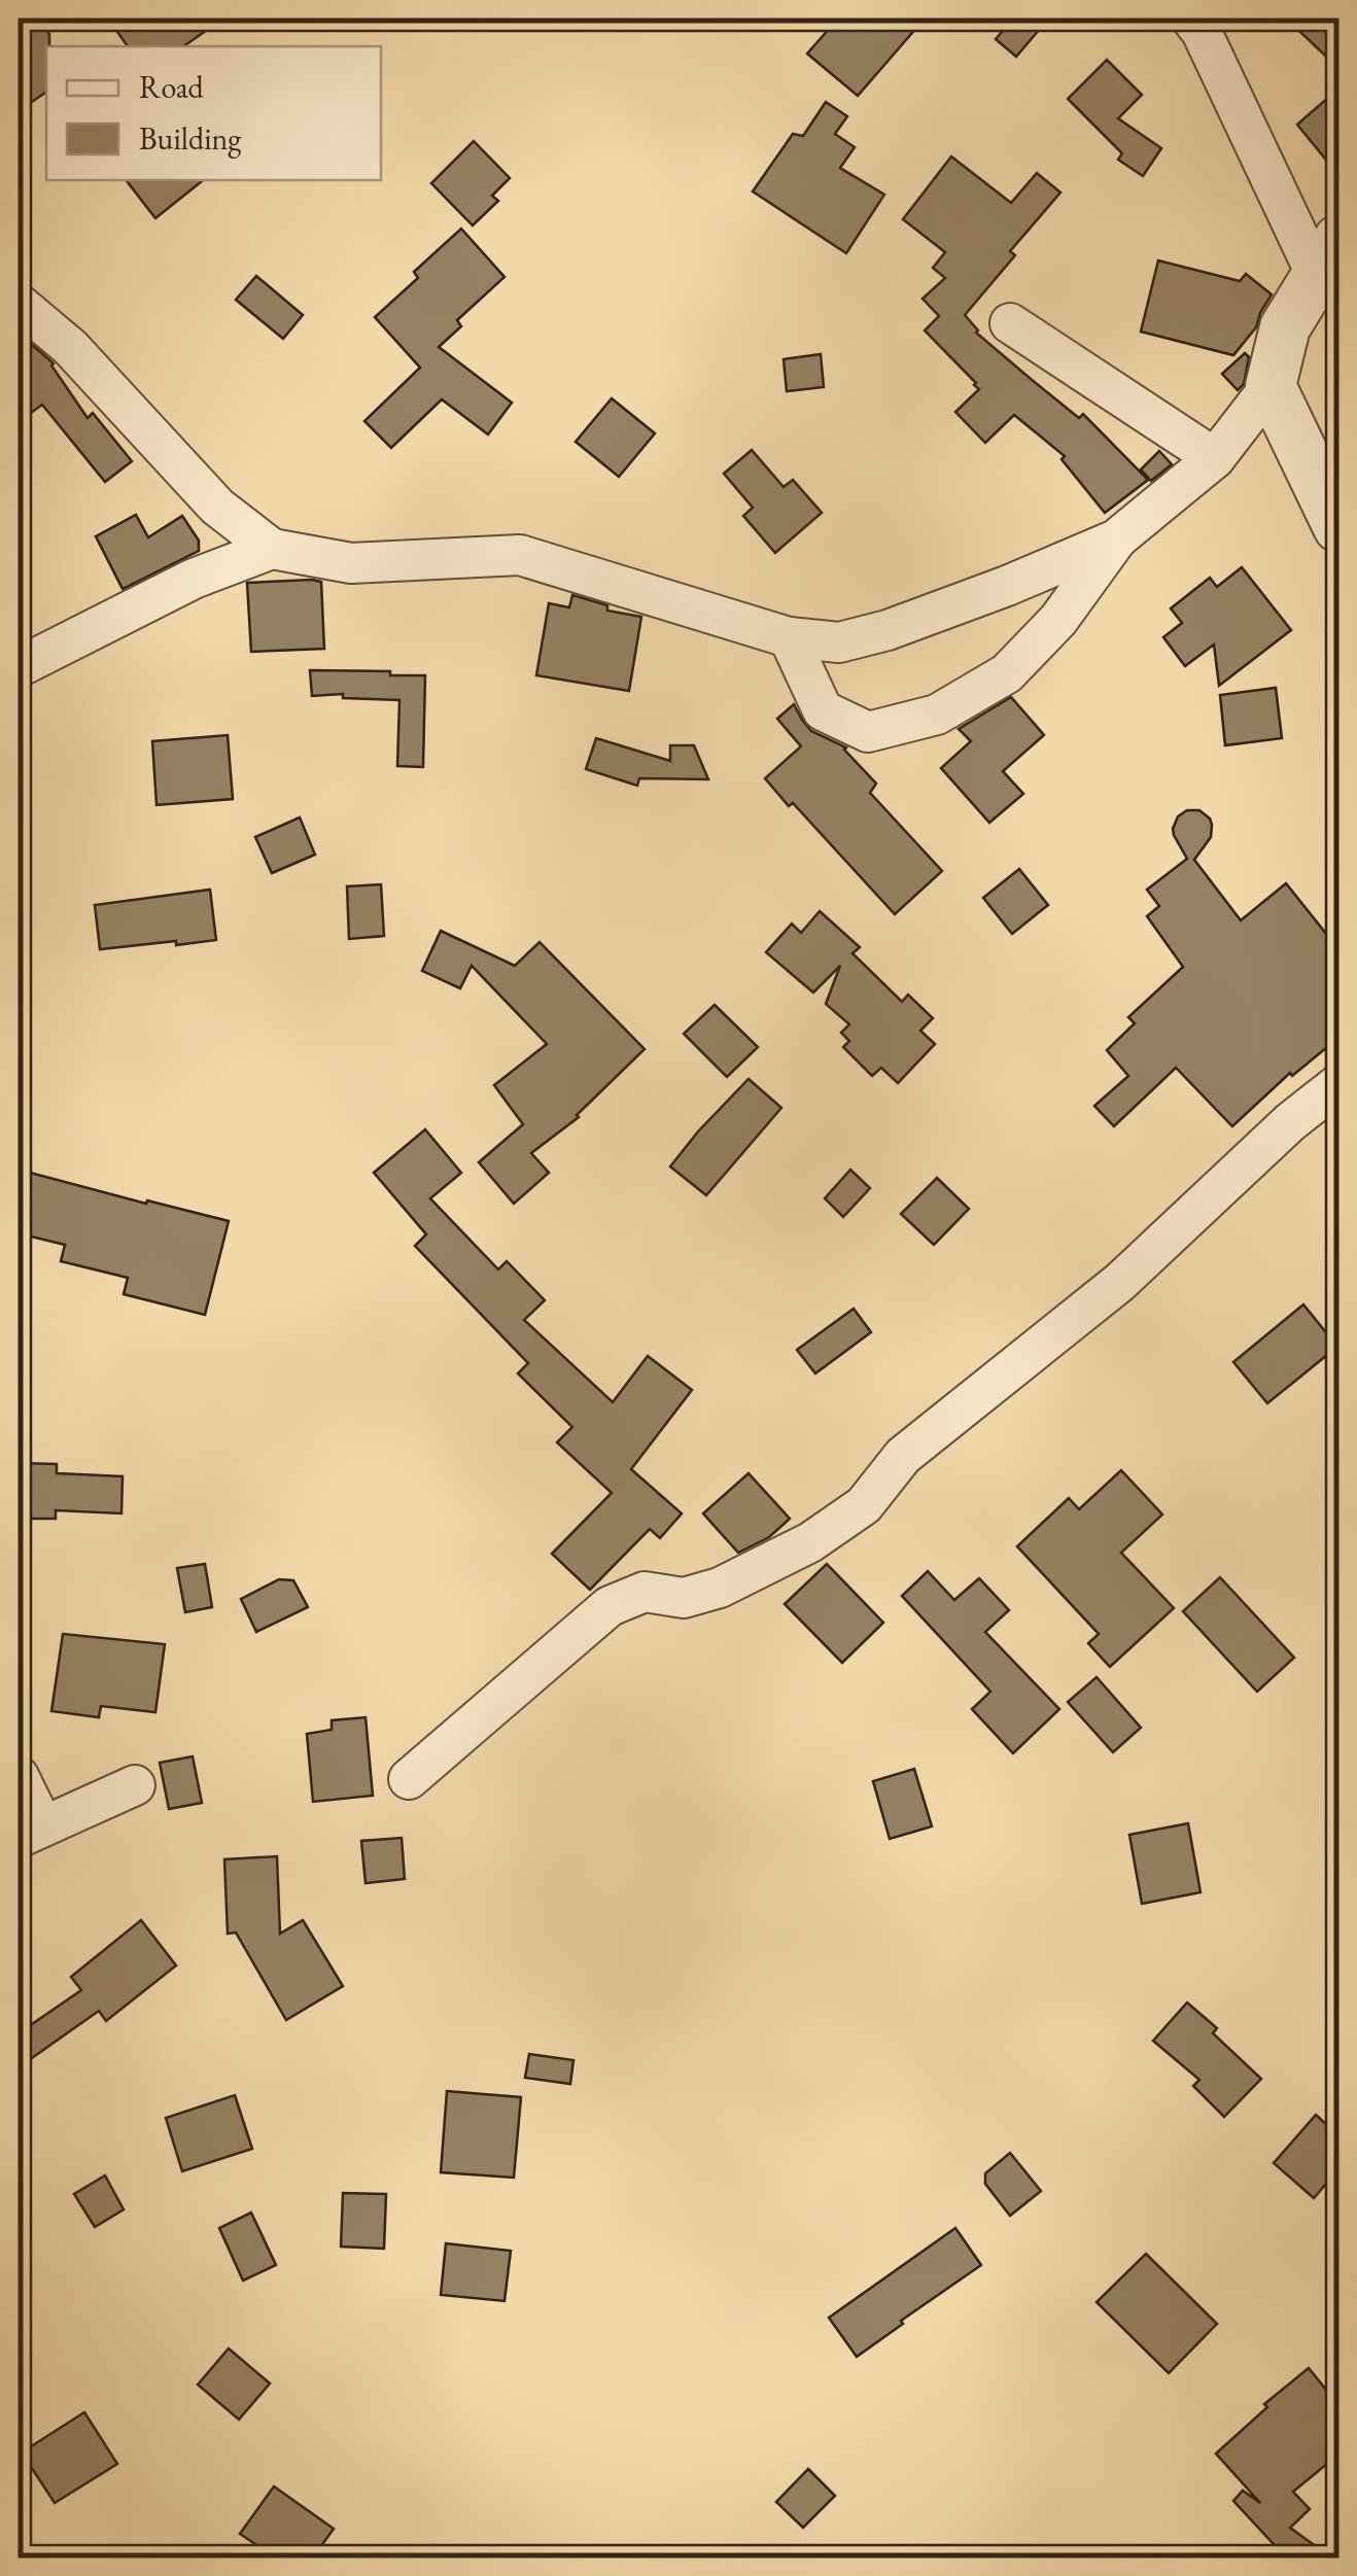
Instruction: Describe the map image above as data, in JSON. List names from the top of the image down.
{
  "legend": ["Road", "Building"]
}
